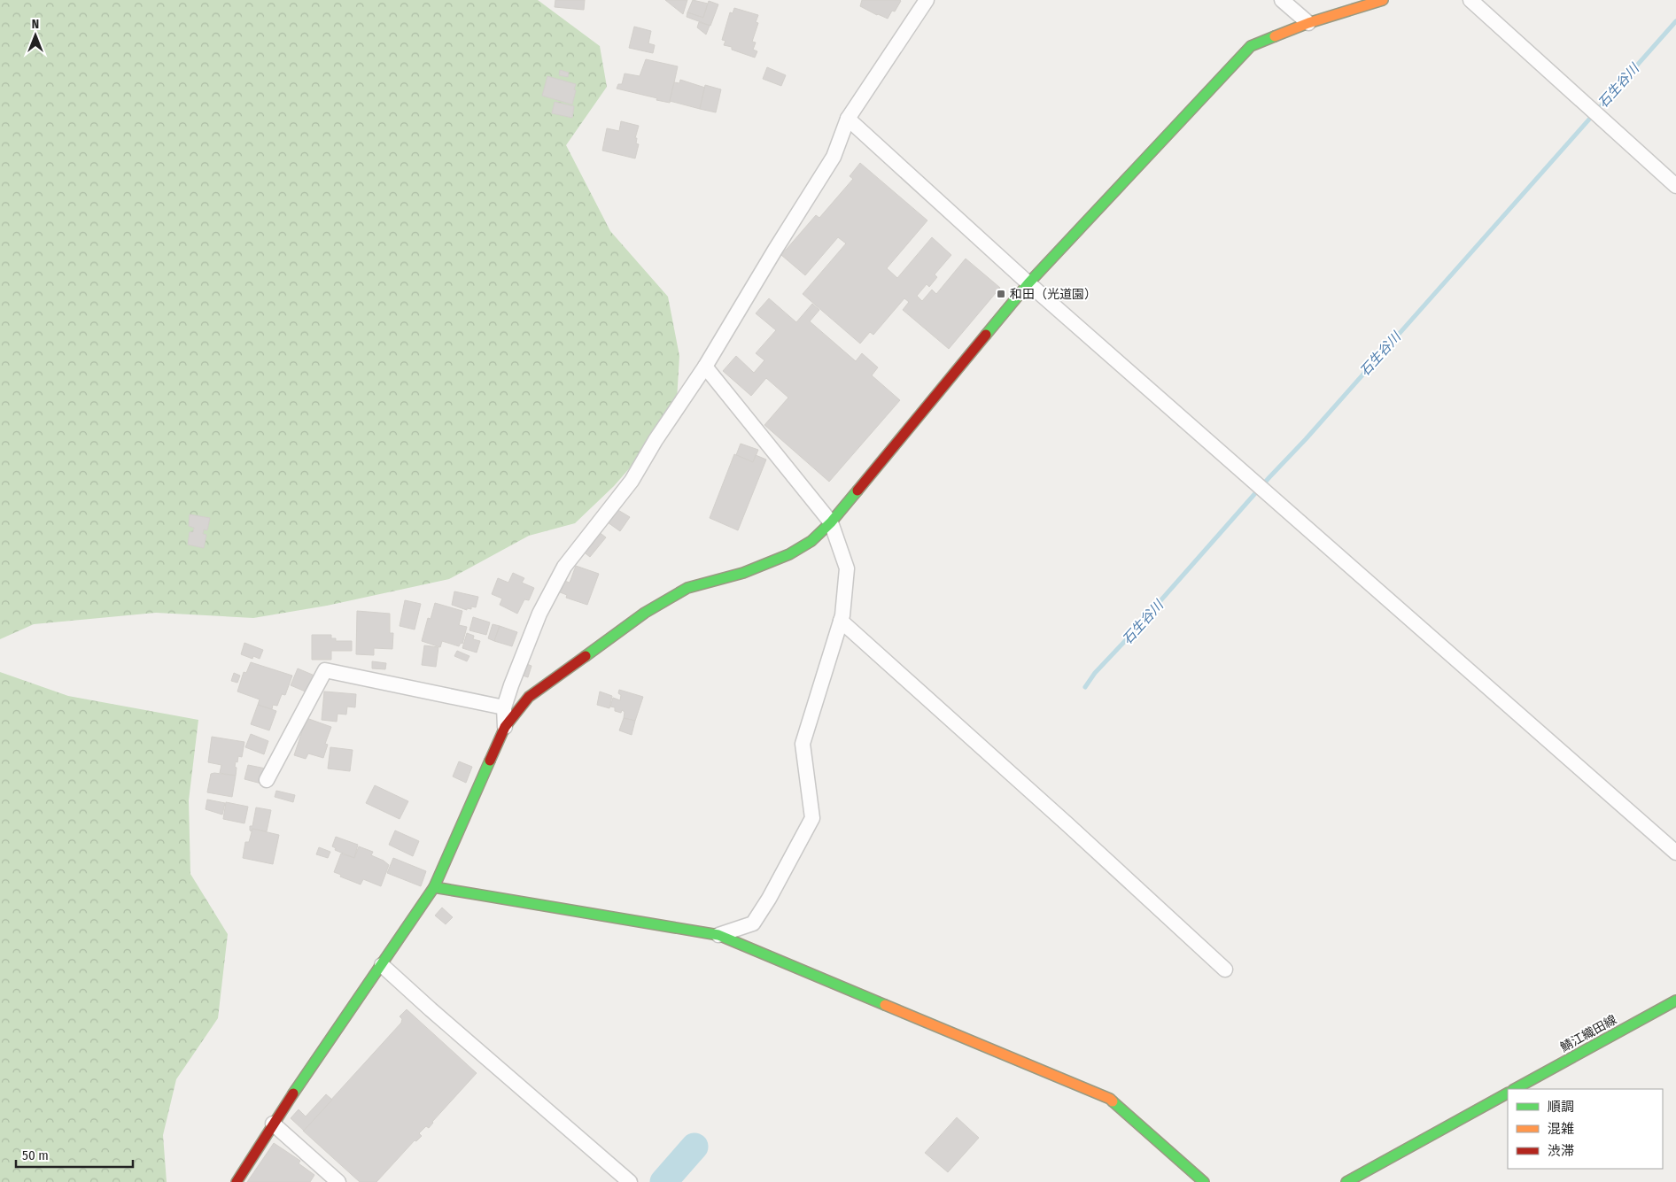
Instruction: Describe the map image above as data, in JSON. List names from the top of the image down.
{
  "streets": {
    "street": ["鯖江織田線"]
  },
  "water": ["石生谷川"],
  "places": {
    "transit": ["和田（光道園）"]
  },
  "legend": ["順調", "混雑", "渋滞"],
  "scale_bar": "50 m",
  "north": "top"
}
